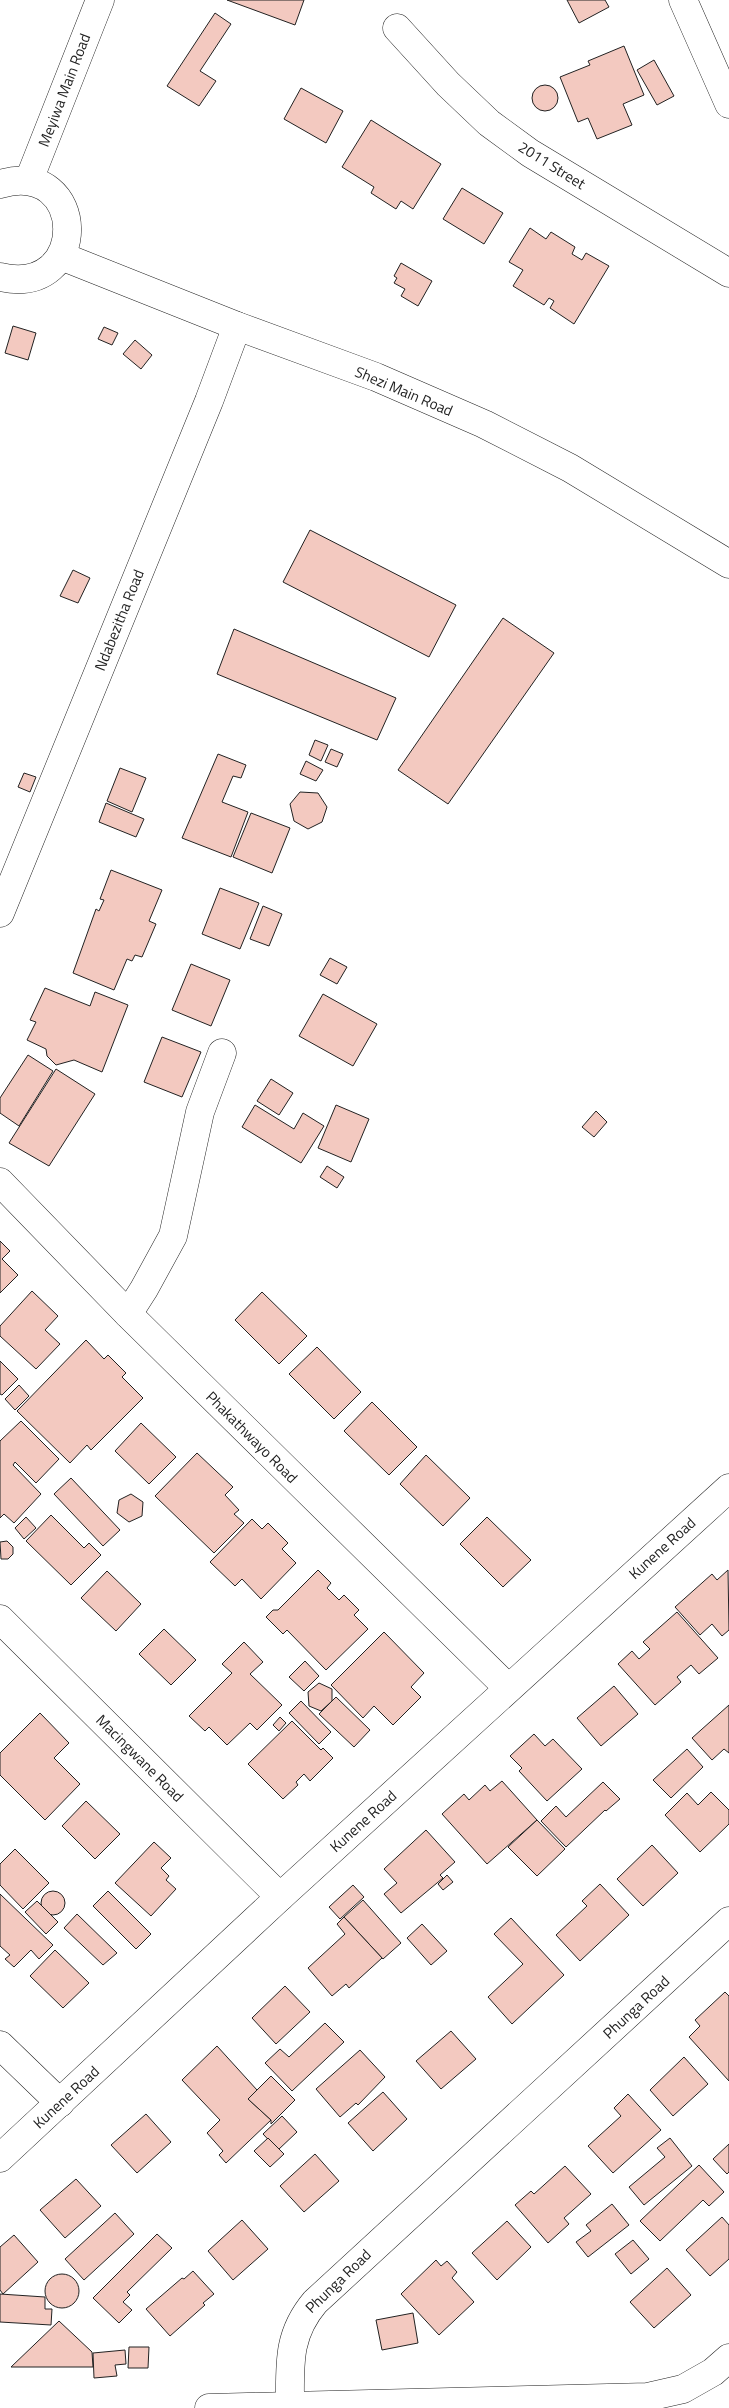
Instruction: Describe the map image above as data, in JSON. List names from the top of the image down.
{
  "streets": {
    "street": [
      "Meyiwa Main Road",
      "2011 Street",
      "Shezi Main Road",
      "Ndabezitha Road",
      "Phakathwayo Road",
      "Kunene Road",
      "Macingwane Road",
      "Phunga Road"
    ]
  },
  "crossings": [
    ["Shezi Main Road", "Ndabezitha Road"],
    ["Phakathwayo Road", "Kunene Road"],
    ["Kunene Road", "Macingwane Road"]
  ]
}
